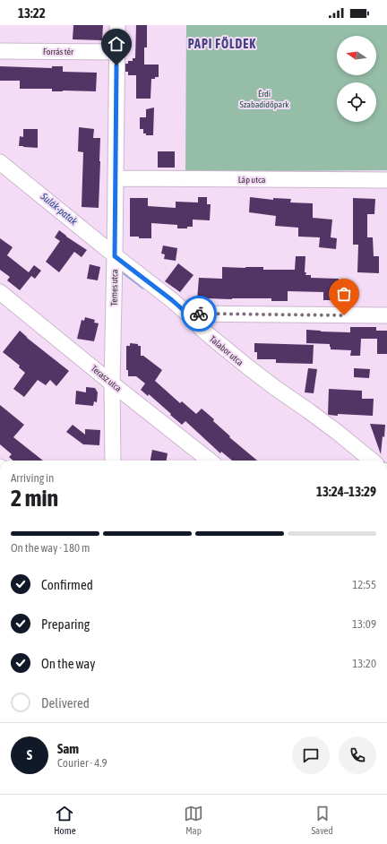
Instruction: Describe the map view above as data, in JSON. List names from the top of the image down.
{
  "streets": {
    "street": [
      "Forrás tér",
      "Láp utca",
      "Temes utca",
      "Talabor utca",
      "Terasz utca"
    ]
  },
  "crossings": [
    ["Forrás tér", "Temes utca"],
    ["Láp utca", "Temes utca"],
    ["Temes utca", "Talabor utca"],
    ["Temes utca", "Terasz utca"]
  ],
  "districts": ["PAPI FÖLDEK"],
  "water": ["Sulák-patak"],
  "parks": ["Érdi Szabadidőpark"],
  "north": "left",
  "page": {
    "status": "13:22",
    "heading": ["2 min", "Arriving in", "13:24–13:29"],
    "panel": ["Sam", "Courier · 4.9"],
    "bar": "On the way · 180 m",
    "list": [
      ["Confirmed", "12:55"],
      ["Preparing", "13:09"],
      ["On the way", "13:20"],
      "Delivered"
    ],
    "round": "S",
    "tabs": ["Home", "Map", "Saved"]
  }
}
